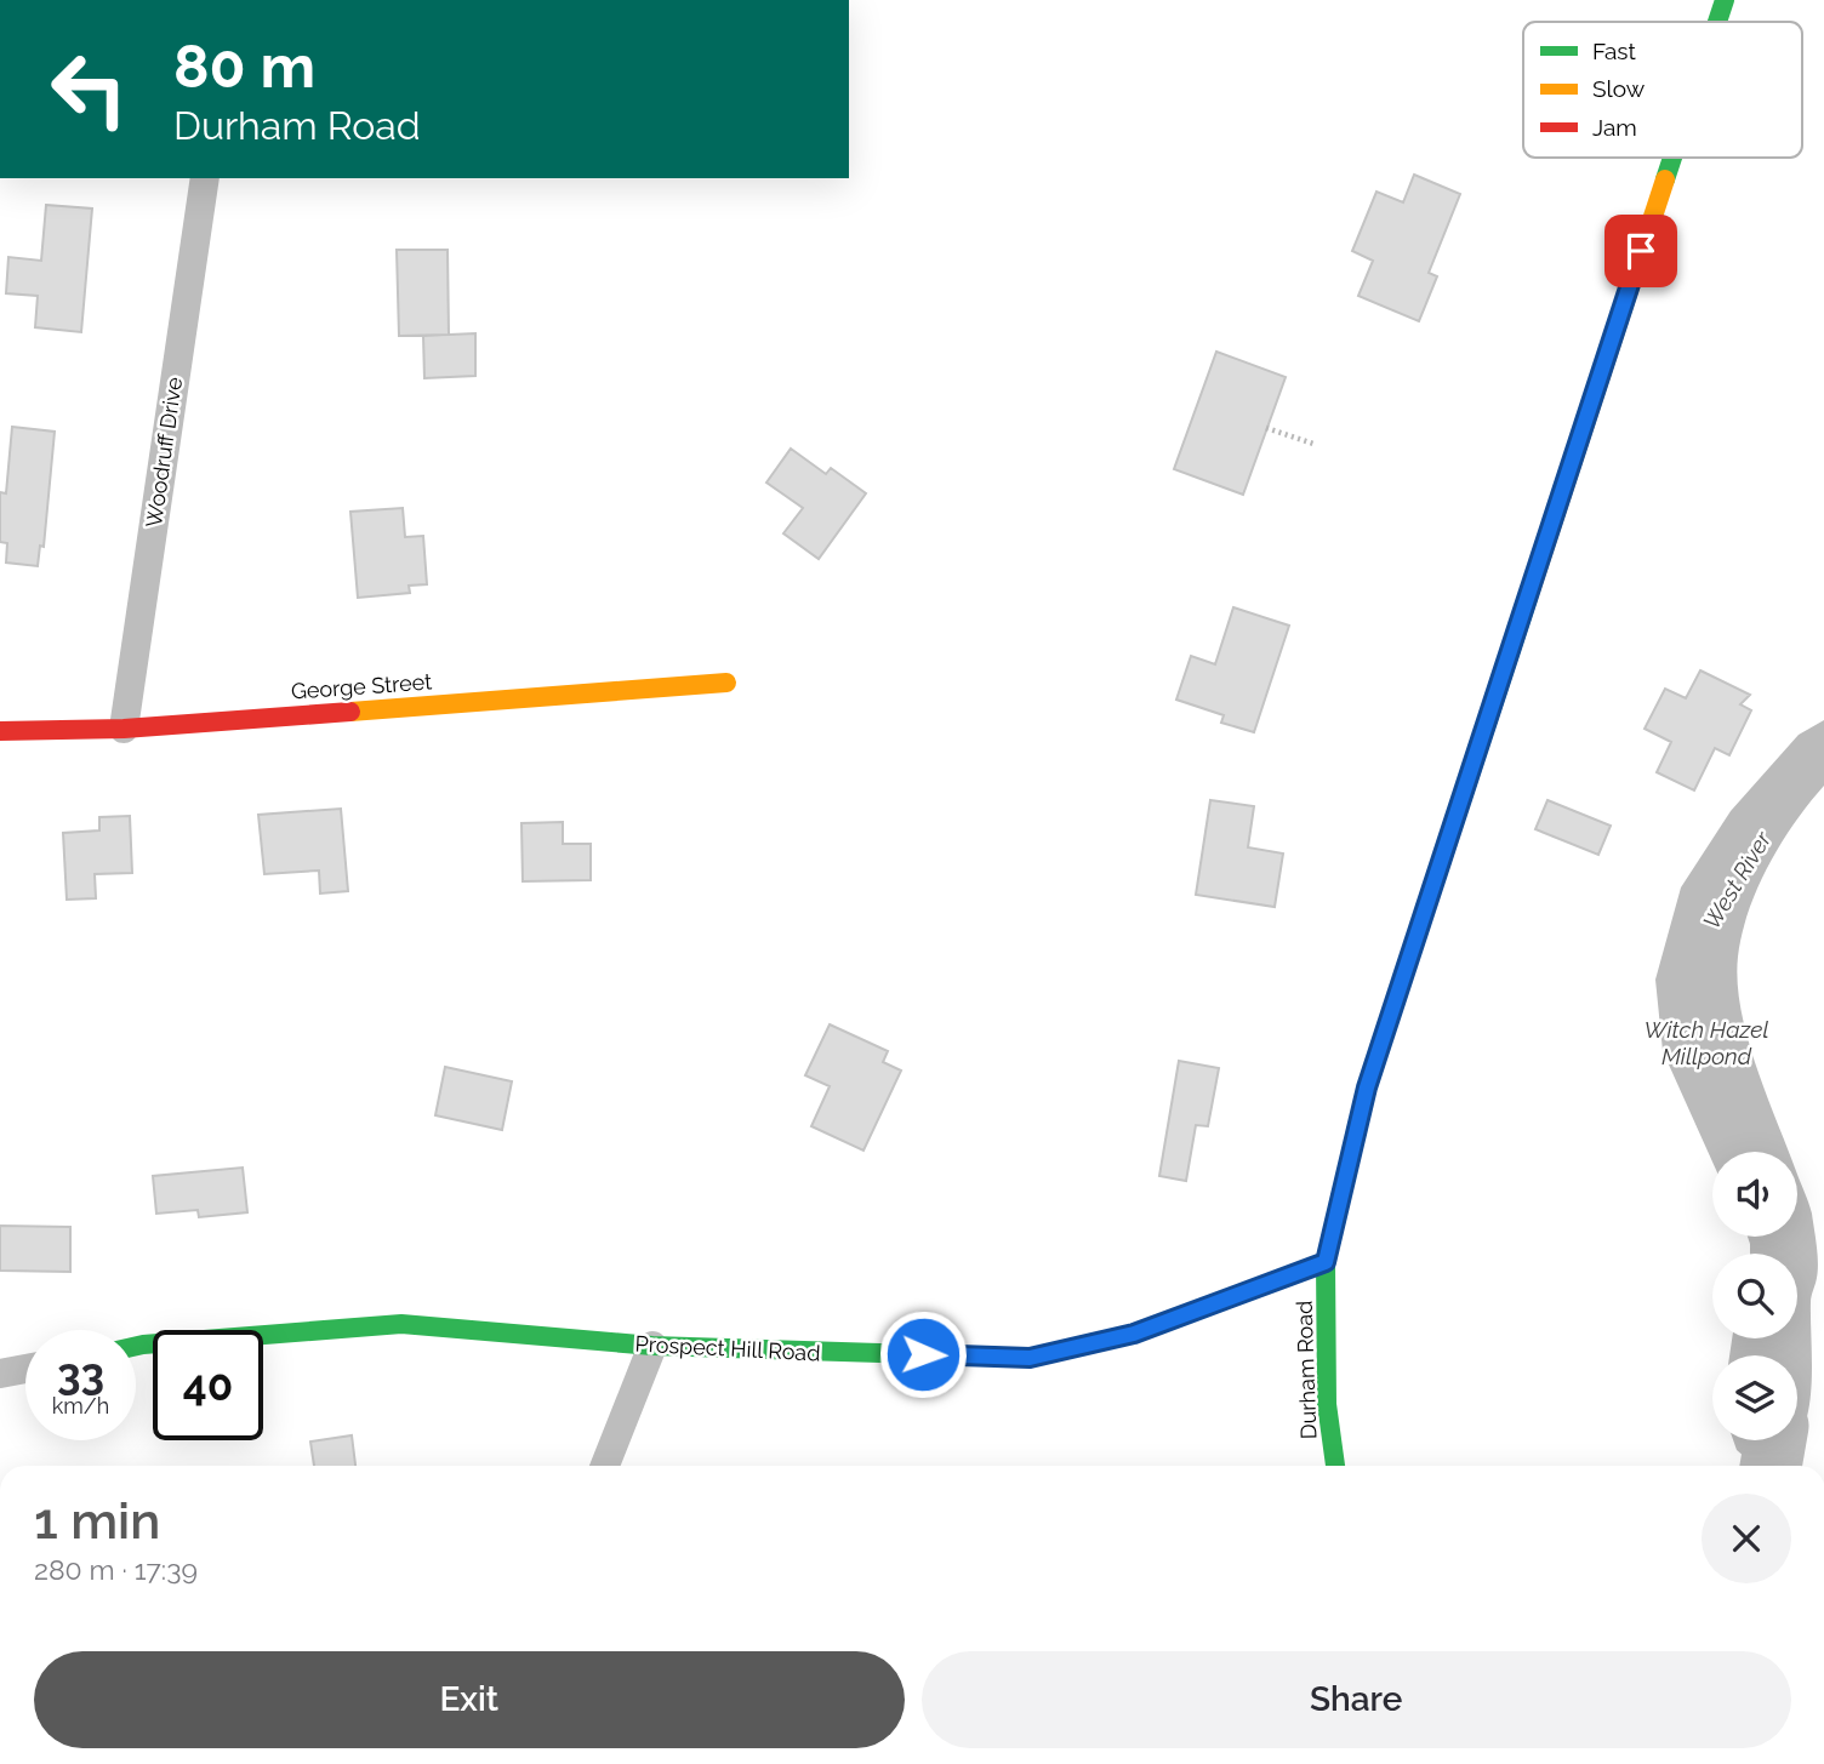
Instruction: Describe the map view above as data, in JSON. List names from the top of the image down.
{
  "streets": {
    "street": [
      "Woodruff Drive",
      "George Street",
      "Prospect Hill Road",
      "Durham Road"
    ]
  },
  "crossings": [
    ["Woodruff Drive", "George Street"],
    ["Prospect Hill Road", "Durham Road"]
  ],
  "water": ["West River", "Witch Hazel Millpond"],
  "legend": ["Fast", "Slow", "Jam"],
  "page": {
    "turn": ["80 m", "Durham Road"],
    "speed": "33 km/h",
    "limit": "40",
    "heading": ["1 min", "280 m · 17:39"],
    "buttons": ["Exit", "Share"]
  }
}
